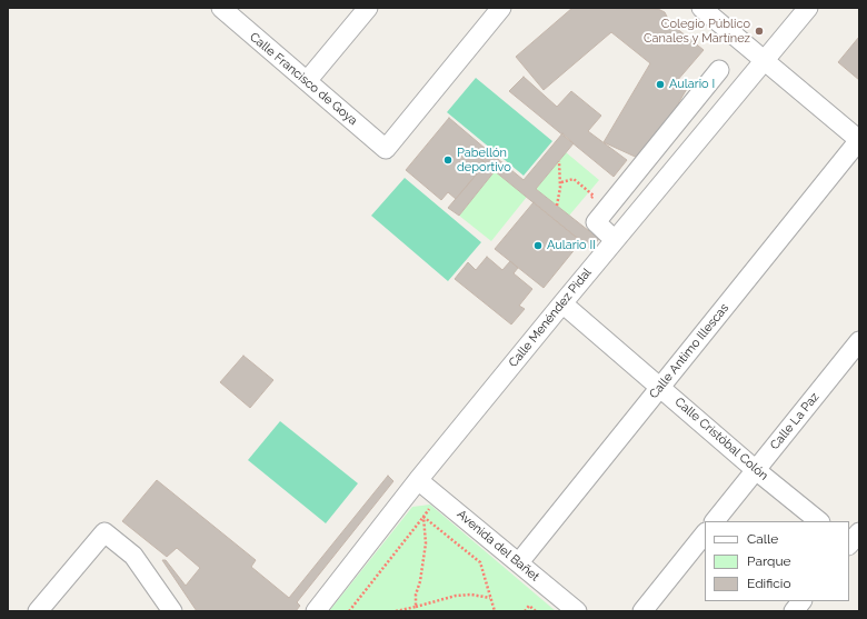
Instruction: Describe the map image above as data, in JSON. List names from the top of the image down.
{
  "streets": {
    "street": [
      "Calle Francisco de Goya",
      "Calle Menéndez Pidal",
      "Calle Antimo Illescas",
      "Calle La Paz",
      "Calle Cristóbal Colón",
      "Avenida del Bañet"
    ]
  },
  "crossings": [
    ["Calle Menéndez Pidal", "Calle Cristóbal Colón"],
    ["Calle Menéndez Pidal", "Avenida del Bañet"],
    ["Calle Antimo Illescas", "Calle Cristóbal Colón"],
    ["Calle Antimo Illescas", "Avenida del Bañet"],
    ["Calle La Paz", "Calle Cristóbal Colón"]
  ],
  "places": [
    "Colegio Público Canales y Martínez",
    "Aulario I",
    "Pabellón deportivo",
    "Aulario II"
  ],
  "legend": ["Calle", "Parque", "Edificio"]
}
